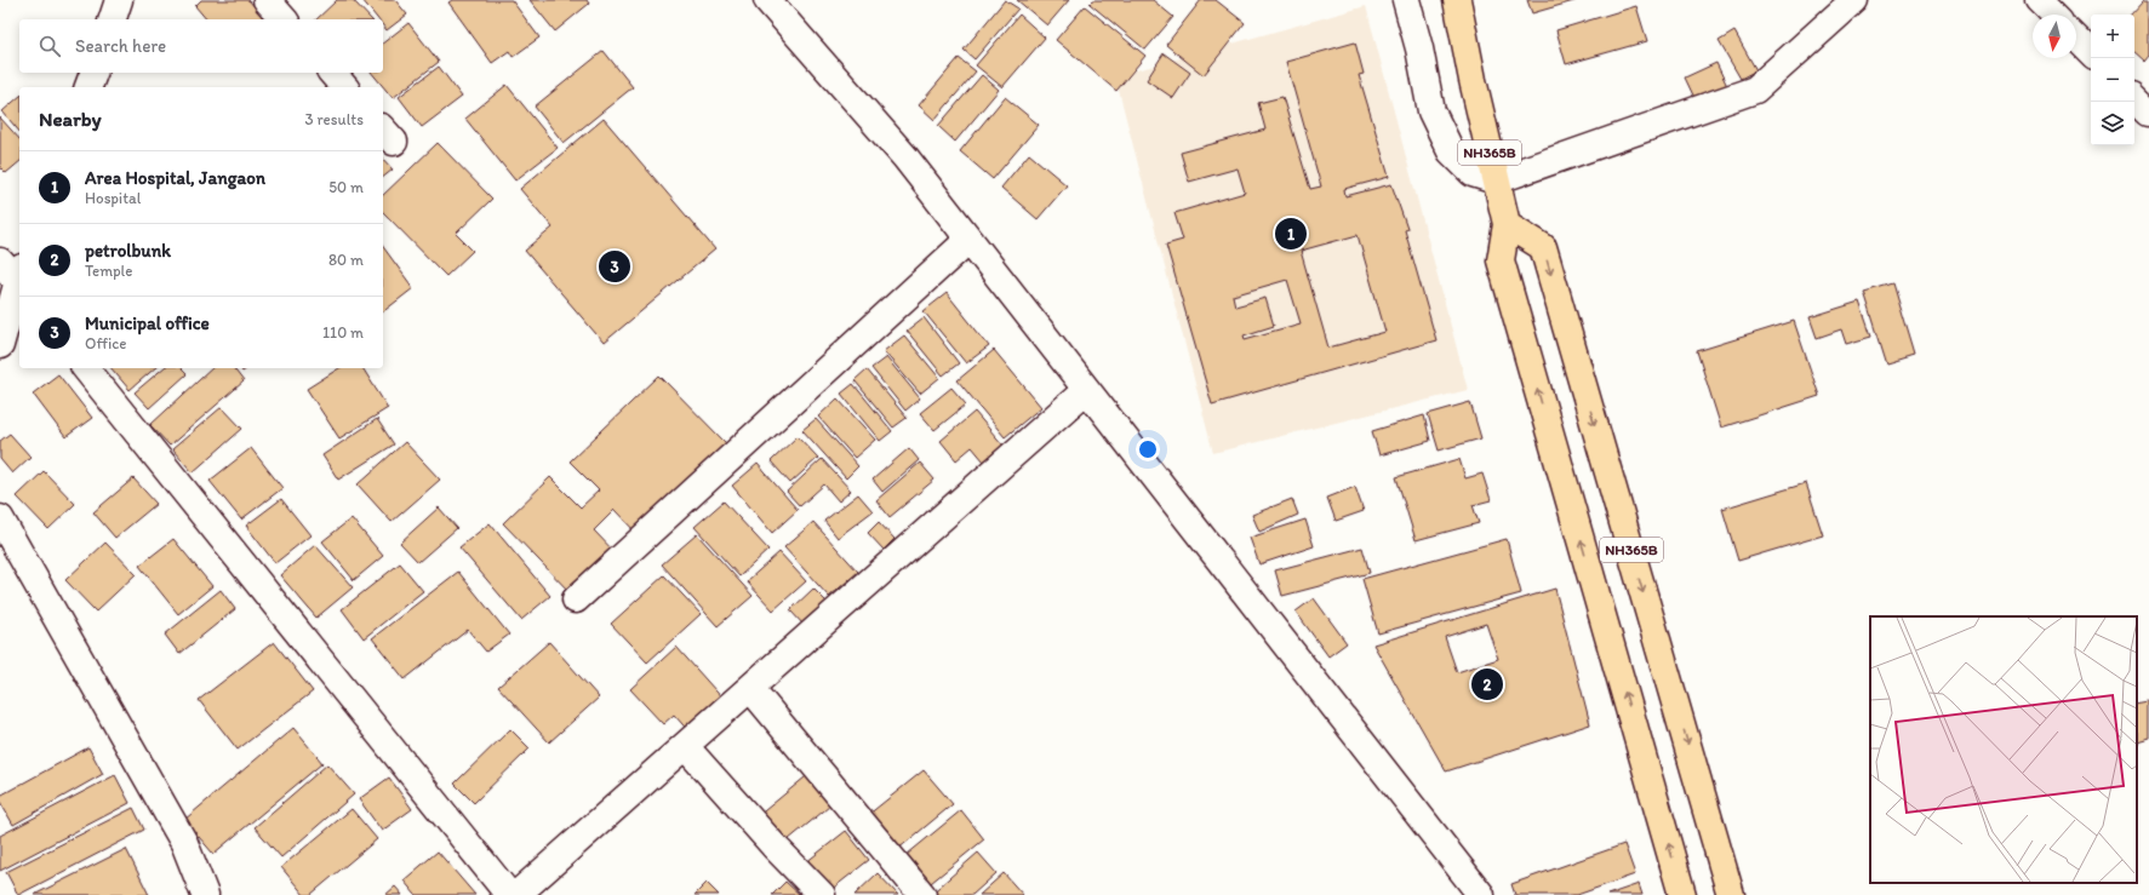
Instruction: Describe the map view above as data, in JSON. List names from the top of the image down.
{
  "streets": {
    "highway": ["NH365B"]
  },
  "north": "bottom",
  "page": {
    "map_buttons": ["+", "−"],
    "search": "Search here",
    "heading": ["Nearby", "3 results"],
    "list": [
      {
        "mark": "1",
        "name": "Area Hospital, Jangaon",
        "note": "Hospital",
        "value": "50 m"
      },
      {
        "mark": "2",
        "name": "petrolbunk",
        "note": "Temple",
        "value": "80 m"
      },
      {
        "mark": "3",
        "name": "Municipal office",
        "note": "Office",
        "value": "110 m"
      }
    ],
    "pins": ["1", "3", "2"]
  }
}
